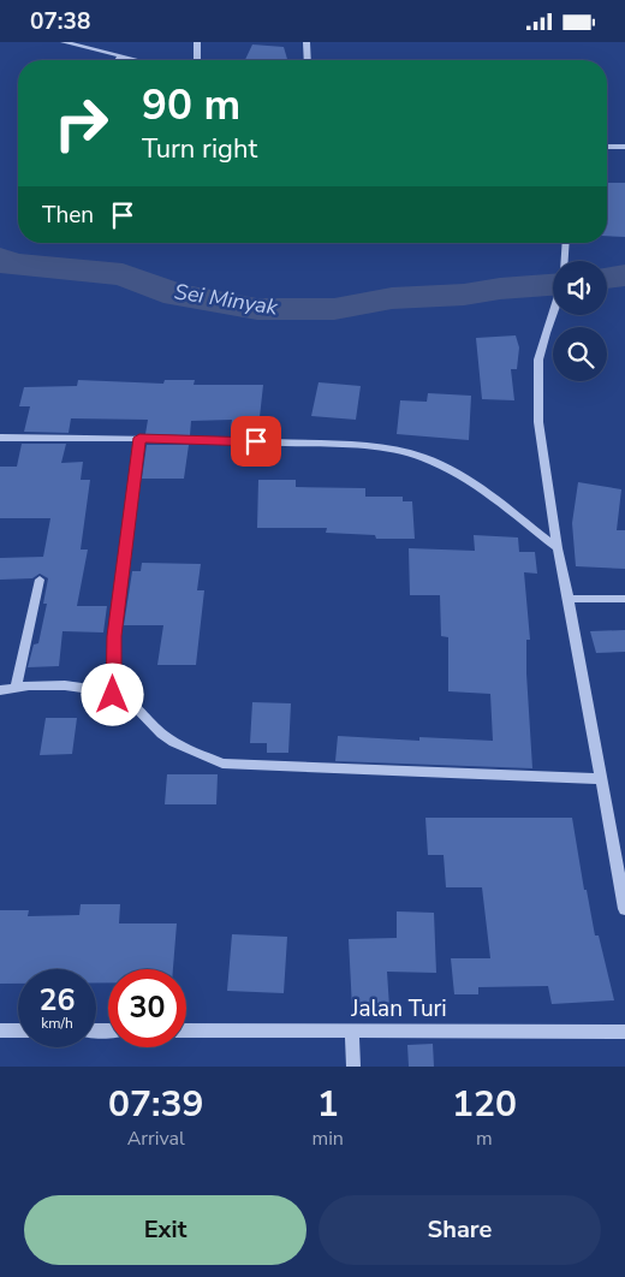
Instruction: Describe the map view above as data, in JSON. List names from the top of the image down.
{
  "streets": {
    "street": ["Jalan Turi"]
  },
  "water": ["Sei Minyak"],
  "page": {
    "status": "07:38",
    "turn": ["90 m", "Turn right"],
    "then": "Then",
    "speed": "26 km/h",
    "limit": "30",
    "eta": [
      "07:39",
      "Arrival",
      "1",
      "min",
      "120",
      "m"
    ],
    "buttons": ["Exit", "Share"]
  }
}
